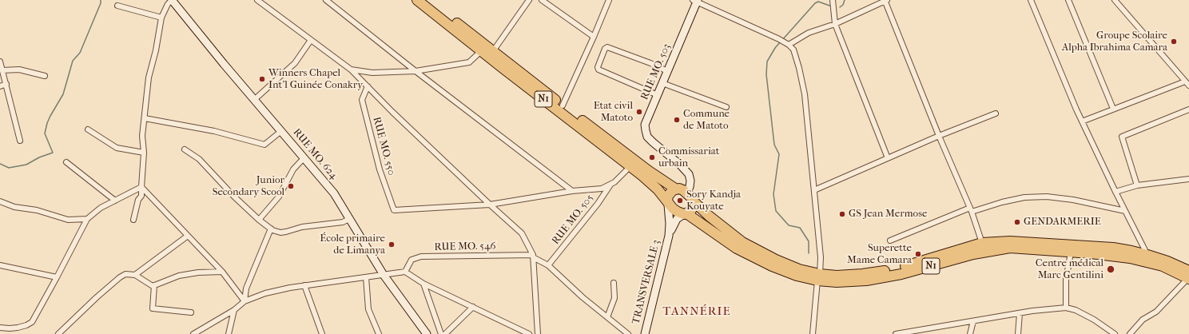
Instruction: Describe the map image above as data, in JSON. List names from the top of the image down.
{
  "streets": {
    "highway": ["N1"],
    "street": [
      "RUE MO. 503",
      "RUE MO. 550",
      "RUE MO. 624",
      "RUE MO. 505",
      "RUE MO. 546",
      "TRANSVERSALE 3"
    ]
  },
  "crossings": [
    ["RUE MO. 503", "N1"],
    ["RUE MO. 503", "TRANSVERSALE 3"],
    ["N1", "TRANSVERSALE 3"]
  ],
  "districts": ["TANNÉRIE"],
  "places": [
    "Groupe Scolaire Alpha Ibrahima Camara",
    "Winners Chapel Int'l Guinée Conakry",
    "Etat civil Matoto",
    "Commune de Matoto",
    "Commissariat urbain",
    "Junior Secondary Scool",
    "Sory Kandja Kouyate",
    "GS Jean Mermose",
    "GENDARMERIE",
    "École primaire de Limanya",
    "Superette Mame Camara",
    "Centre médical Marc Gentilini"
  ]
}
